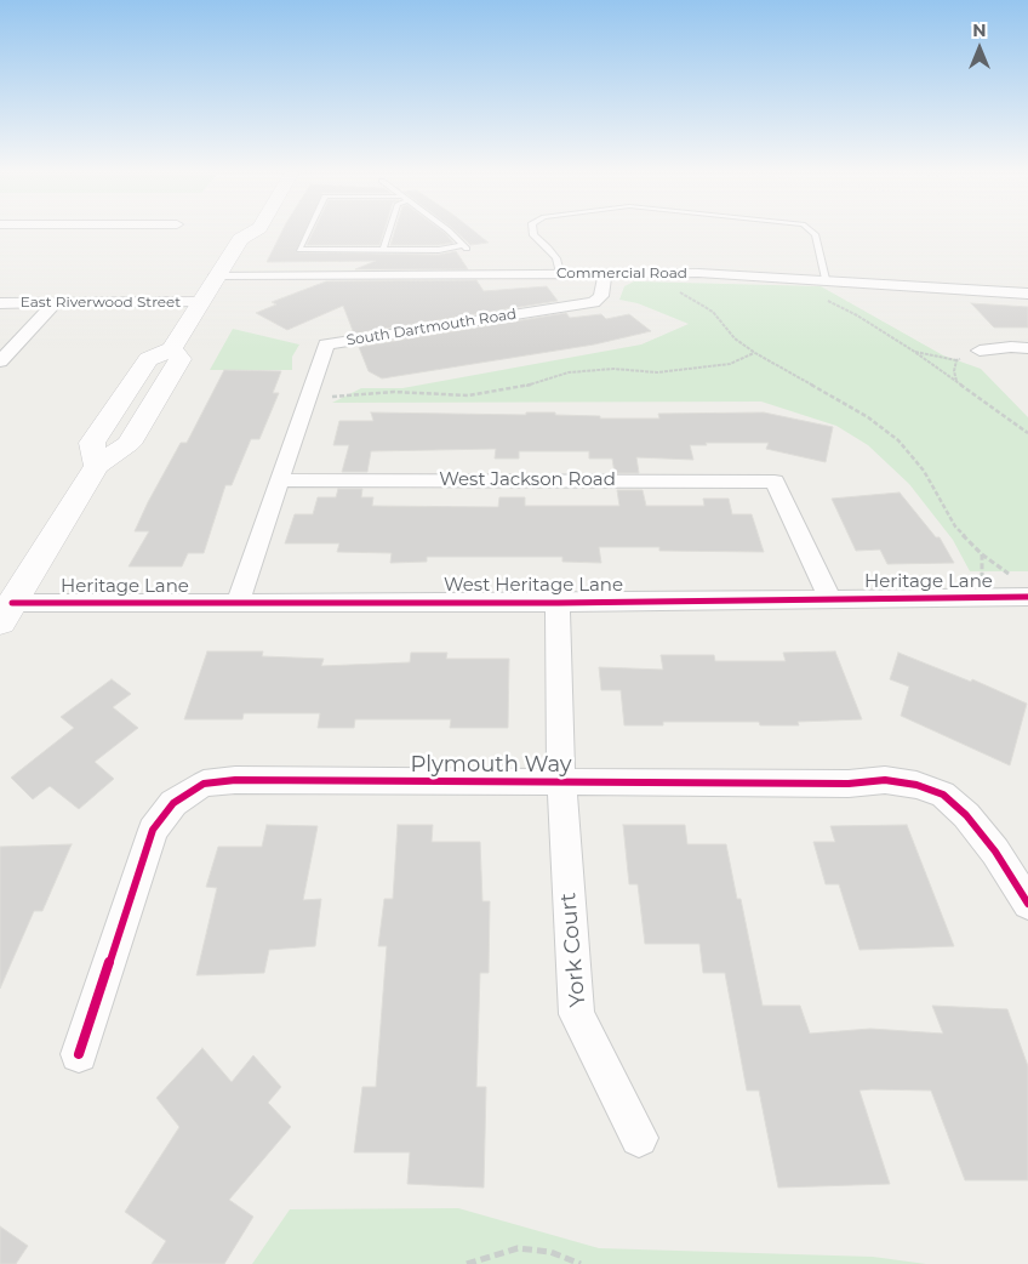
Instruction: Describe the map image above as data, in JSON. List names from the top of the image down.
{
  "streets": {
    "street": [
      "Commercial Road",
      "East Riverwood Street",
      "South Dartmouth Road",
      "West Jackson Road",
      "Heritage Lane",
      "West Heritage Lane",
      "Plymouth Way",
      "York Court"
    ]
  },
  "crossings": [
    ["Commercial Road", "South Dartmouth Road"],
    ["South Dartmouth Road", "West Jackson Road"],
    ["South Dartmouth Road", "Heritage Lane"],
    ["South Dartmouth Road", "West Heritage Lane"],
    ["West Jackson Road", "Heritage Lane"],
    ["West Jackson Road", "West Heritage Lane"],
    ["Heritage Lane", "West Heritage Lane"],
    ["West Heritage Lane", "York Court"],
    ["Plymouth Way", "York Court"]
  ],
  "north": "top"
}
